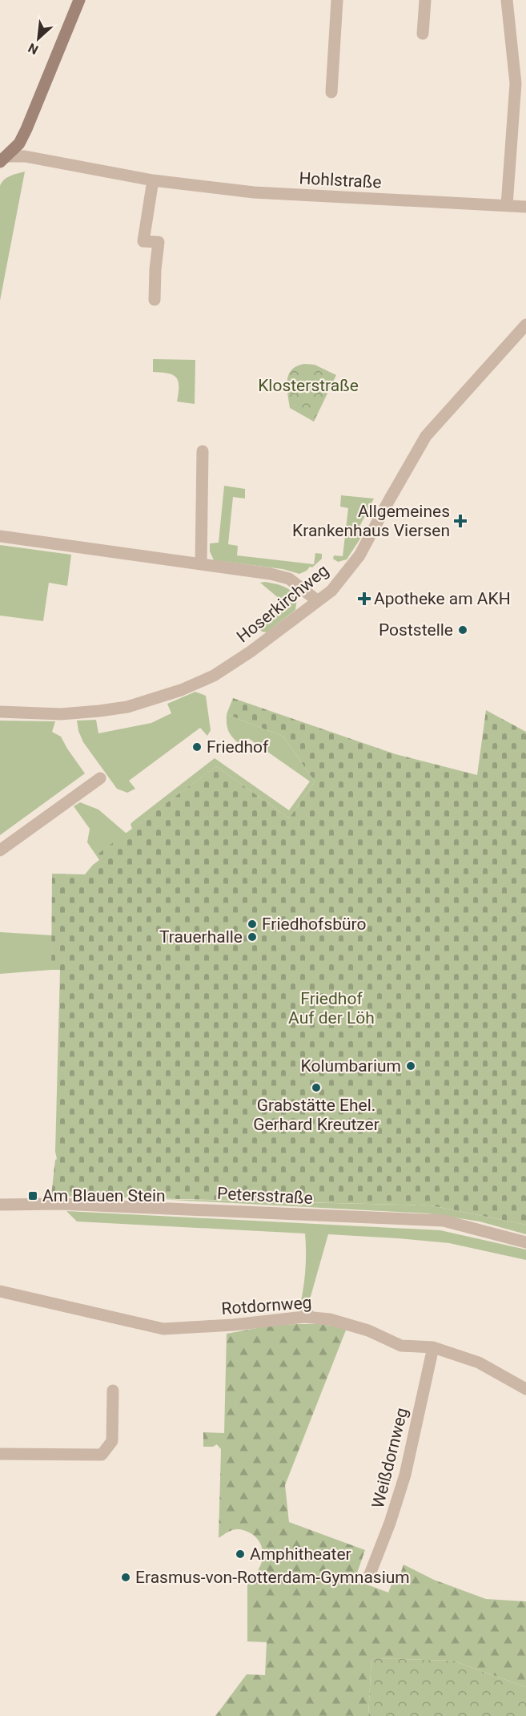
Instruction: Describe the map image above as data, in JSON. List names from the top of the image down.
{
  "streets": {
    "street": [
      "Hohlstraße",
      "Hoserkirchweg",
      "Petersstraße",
      "Rotdornweg",
      "Weißdornweg"
    ]
  },
  "crossings": [
    ["Rotdornweg", "Weißdornweg"]
  ],
  "parks": ["Klosterstraße", "Friedhof Auf der Löh"],
  "places": {
    "health": ["Allgemeines Krankenhaus Viersen", "Apotheke am AKH"],
    "other": [
      "Poststelle",
      "Friedhof",
      "Friedhofsbüro",
      "Trauerhalle",
      "Kolumbarium",
      "Grabstätte Ehel. Gerhard Kreutzer",
      "Amphitheater",
      "Erasmus-von-Rotterdam-Gymnasium"
    ],
    "transit": ["Am Blauen Stein"]
  },
  "north": "bottom left"
}
